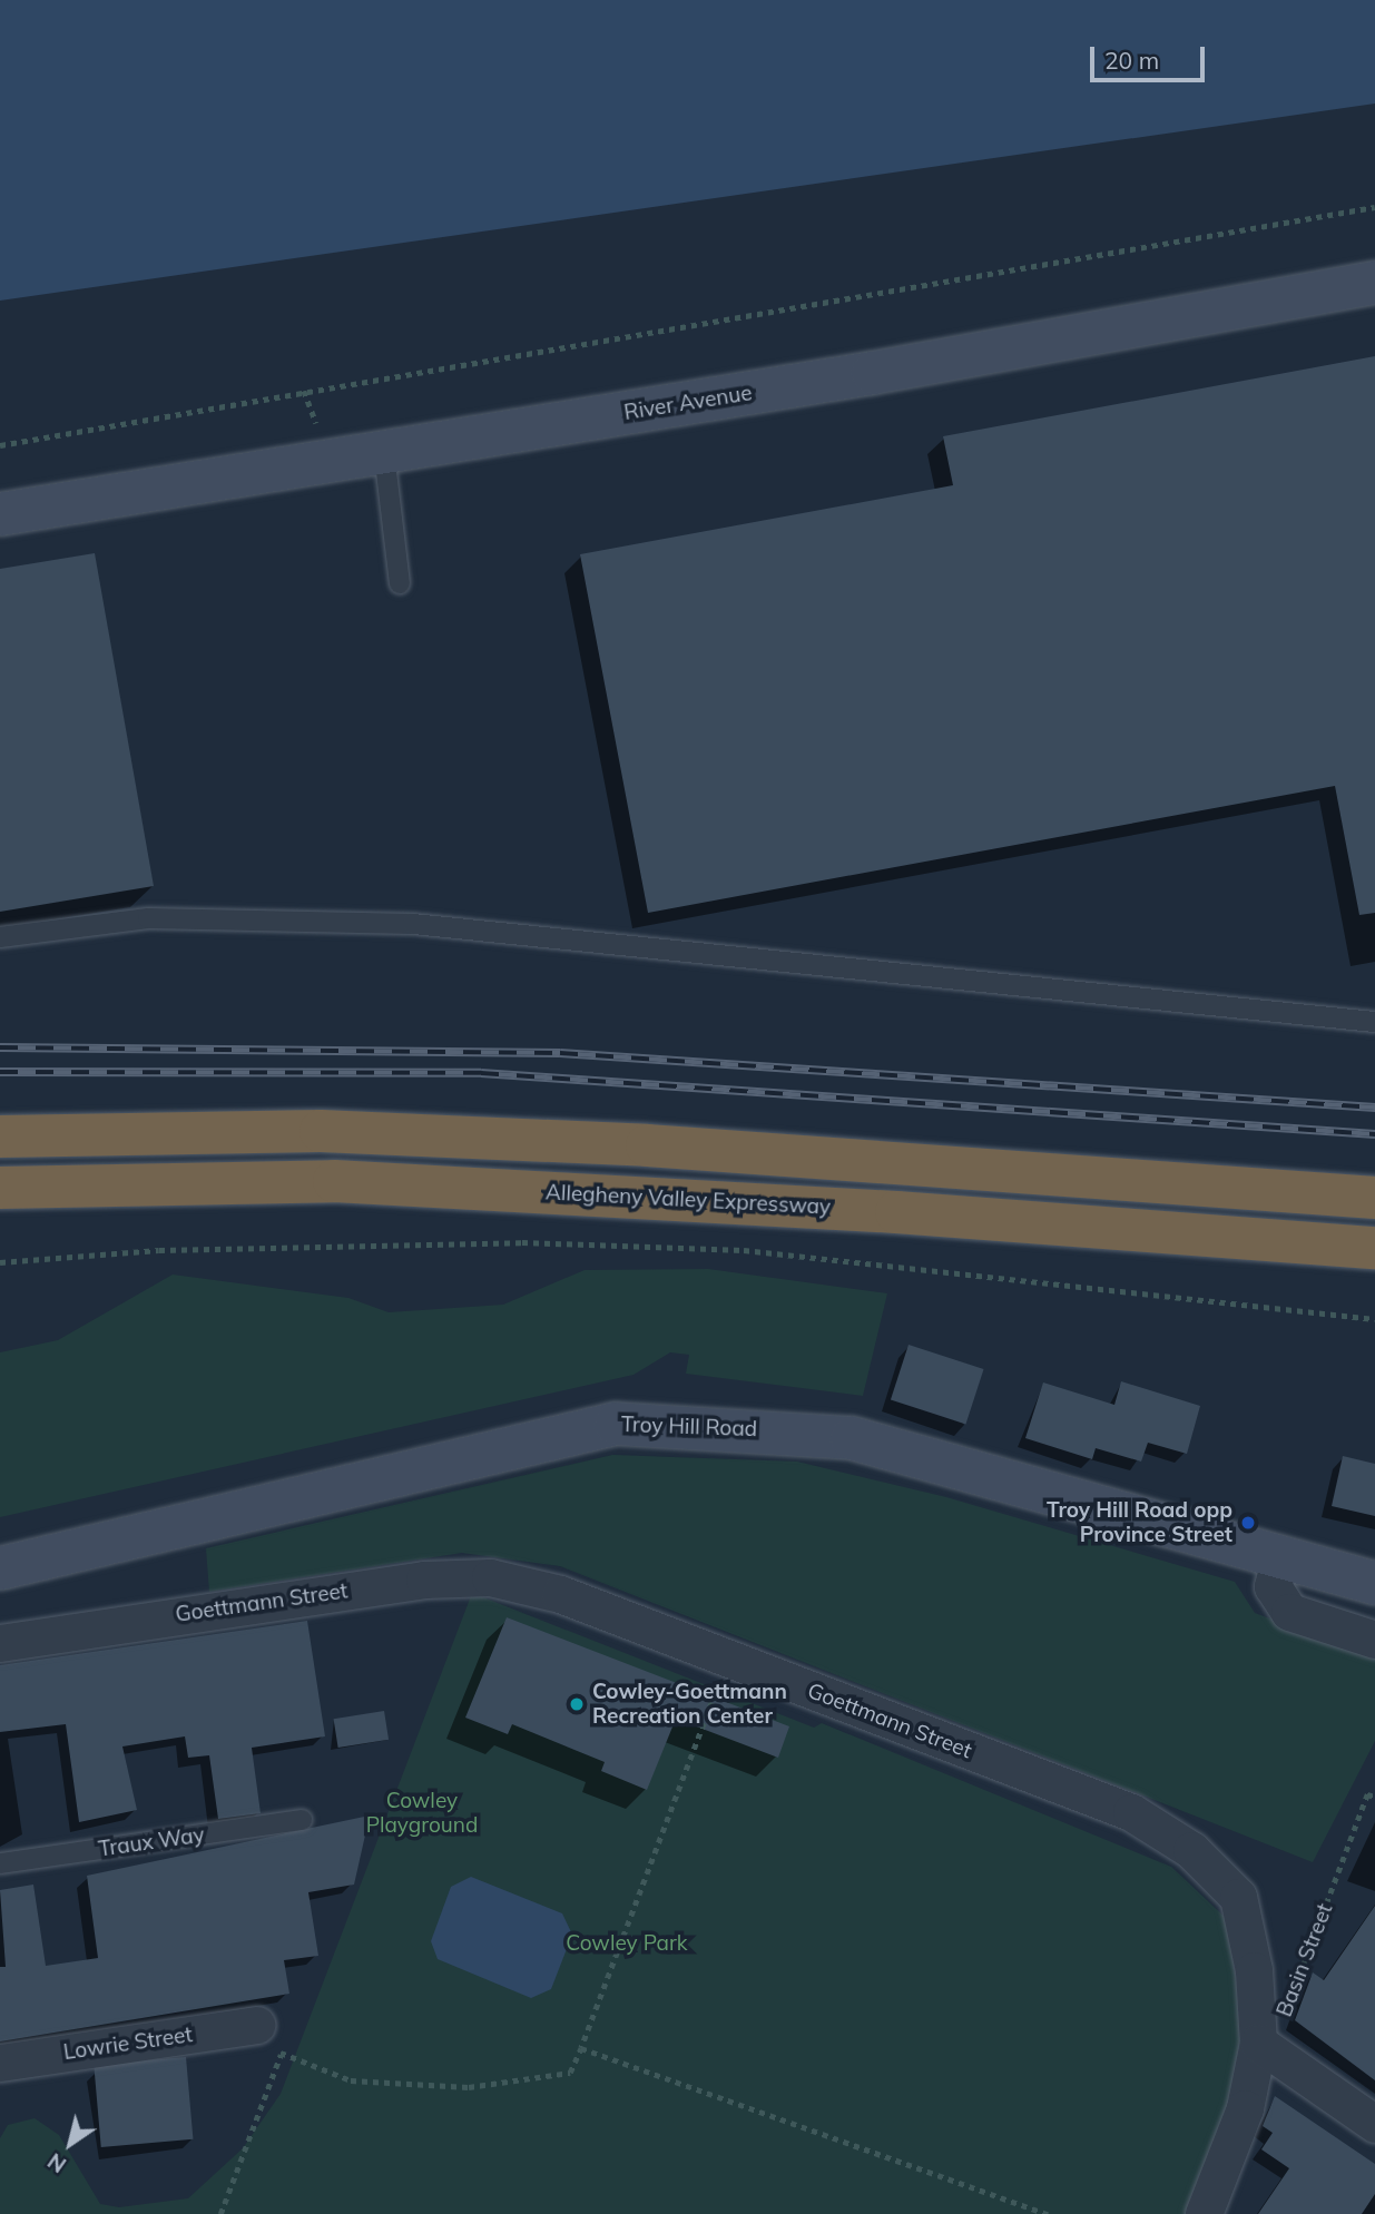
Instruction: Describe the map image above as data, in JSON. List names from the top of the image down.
{
  "streets": {
    "highway": ["Allegheny Valley Expressway"],
    "street": [
      "River Avenue",
      "Troy Hill Road",
      "Goettmann Street",
      "Lowrie Street"
    ],
    "lane": ["Traux Way"],
    "path": ["Basin Street"]
  },
  "crossings": [
    ["Goettmann Street", "Basin Street"]
  ],
  "parks": ["Cowley Playground", "Cowley Park"],
  "places": ["Troy Hill Road opp Province Street", "Cowley-Goettmann Recreation Center"],
  "scale_bar": "20 m",
  "north": "bottom left"
}
